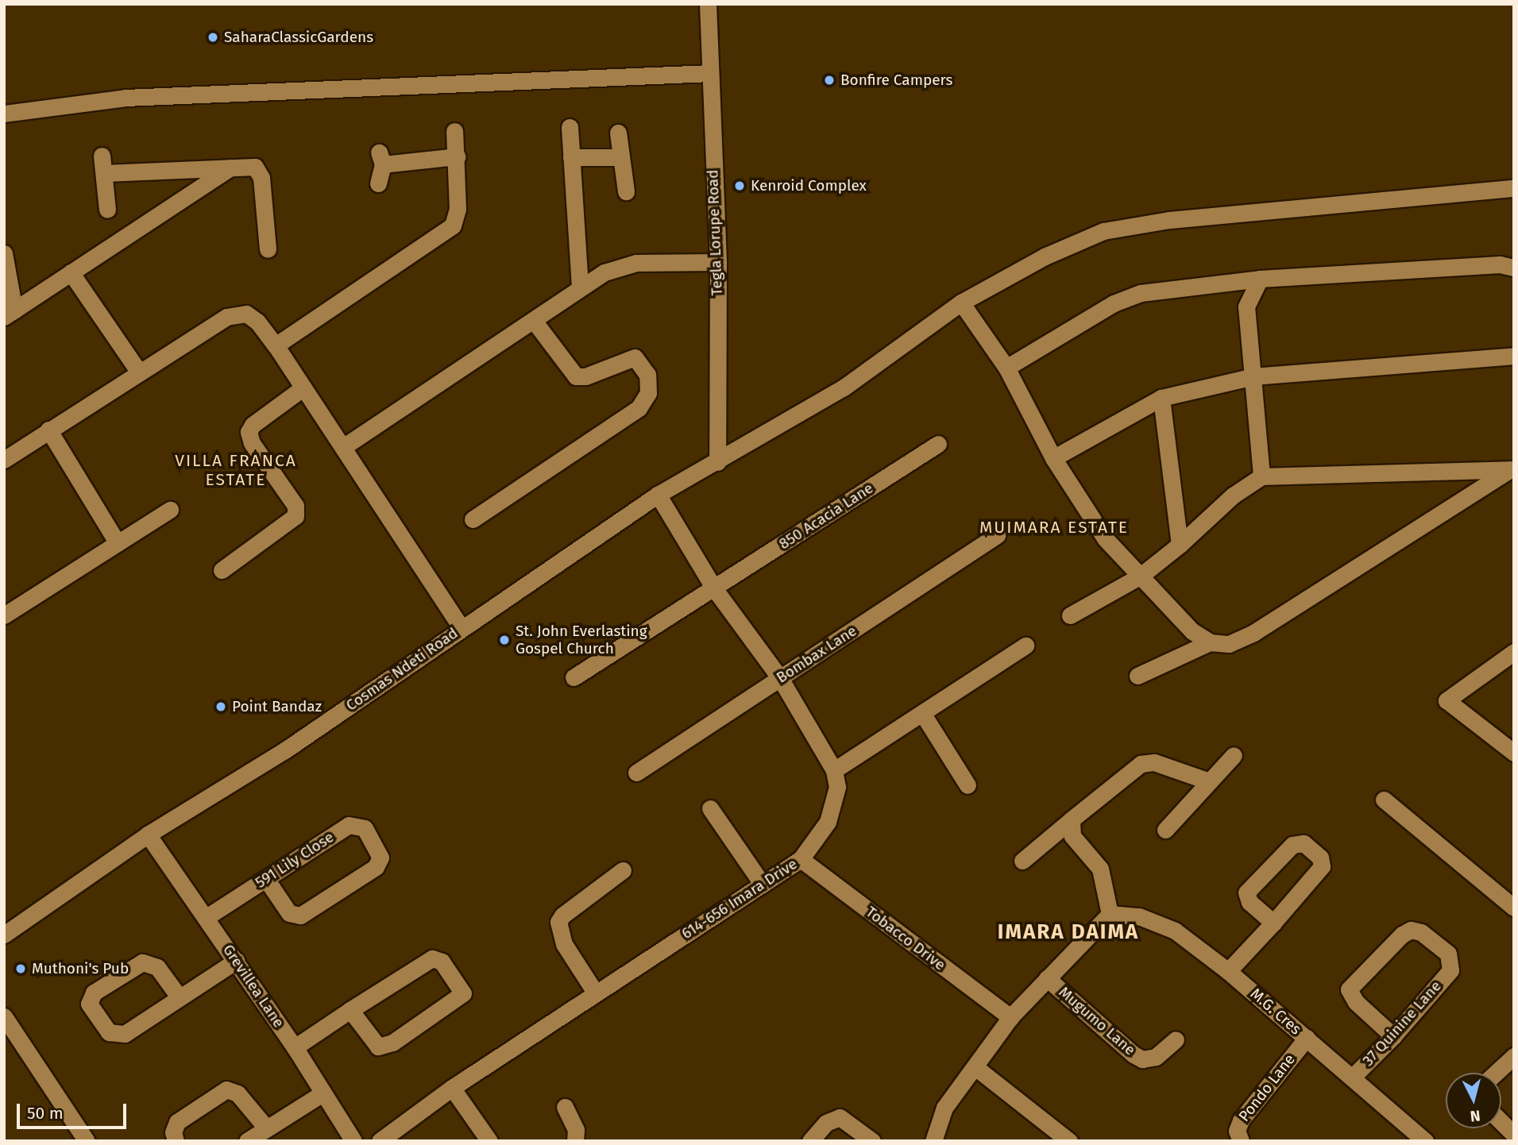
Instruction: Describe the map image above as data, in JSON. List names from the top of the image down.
{
  "streets": {
    "street": [
      "Tegla Lorupe Road",
      "850 Acacia Lane",
      "Bombax Lane",
      "Cosmas Ndeti Road",
      "591 Lily Close",
      "614-656 Imara Drive",
      "Tobacco Drive",
      "Grevillea Lane",
      "M.G. Cres",
      "Mugumo Lane",
      "37 Quinine Lane",
      "Pondo Lane"
    ]
  },
  "crossings": [
    ["Tegla Lorupe Road", "Cosmas Ndeti Road"],
    ["850 Acacia Lane", "614-656 Imara Drive"],
    ["Bombax Lane", "614-656 Imara Drive"],
    ["Cosmas Ndeti Road", "614-656 Imara Drive"],
    ["Cosmas Ndeti Road", "Grevillea Lane"],
    ["591 Lily Close", "Grevillea Lane"],
    ["614-656 Imara Drive", "Tobacco Drive"],
    ["M.G. Cres", "37 Quinine Lane"],
    ["M.G. Cres", "Pondo Lane"]
  ],
  "districts": ["VILLA FRANCA ESTATE", "MUIMARA ESTATE", "IMARA DAIMA"],
  "places": [
    "SaharaClassicGardens",
    "Bonfire Campers",
    "Kenroid Complex",
    "St. John Everlasting Gospel Church",
    "Point Bandaz",
    "Muthoni's Pub"
  ],
  "scale_bar": "50 m",
  "north": "bottom"
}
